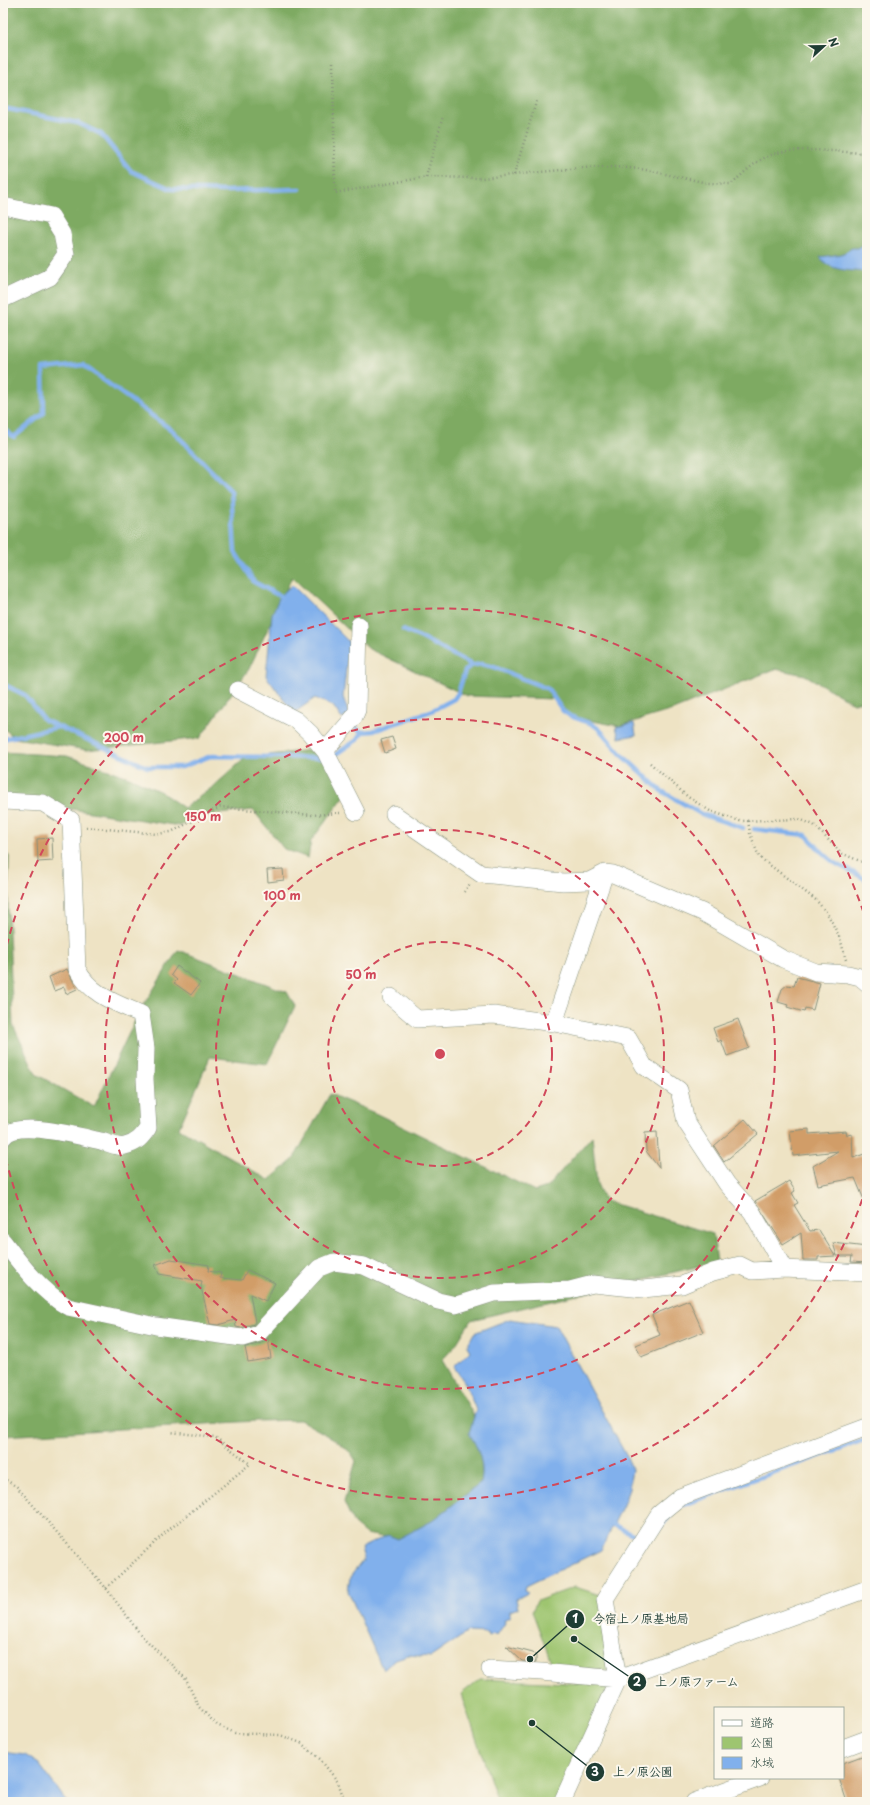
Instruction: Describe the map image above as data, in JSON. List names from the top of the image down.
{
  "places": ["上ノ原ファーム", "今宿上ノ原基地局", "上ノ原公園"],
  "legend": ["道路", "公園", "水域"],
  "north": "right",
  "rings": [
    "200 m",
    "150 m",
    "100 m",
    "50 m"
  ]
}
